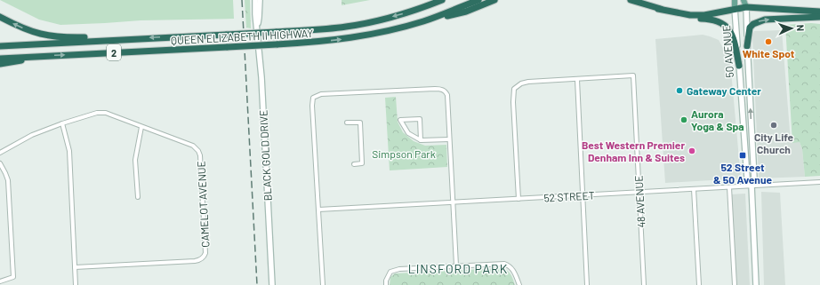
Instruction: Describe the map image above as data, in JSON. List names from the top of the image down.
{
  "streets": {
    "highway": ["QUEEN ELIZABETH II HIGHWAY", "2"],
    "main road": ["50 AVENUE", "BLACK GOLD DRIVE"],
    "street": ["52 STREET", "48 AVENUE", "CAMELOT AVENUE"]
  },
  "crossings": [
    ["50 AVENUE", "52 STREET"],
    ["52 STREET", "48 AVENUE"]
  ],
  "districts": ["LINSFORD PARK"],
  "parks": ["Simpson Park"],
  "places": {
    "other": [
      "White Spot",
      "Gateway Center",
      "Aurora Yoga & Spa",
      "City Life Church",
      "Best Western Premier Denham Inn & Suites"
    ],
    "transit": ["52 Street & 50 Avenue"]
  },
  "north": "right"
}
